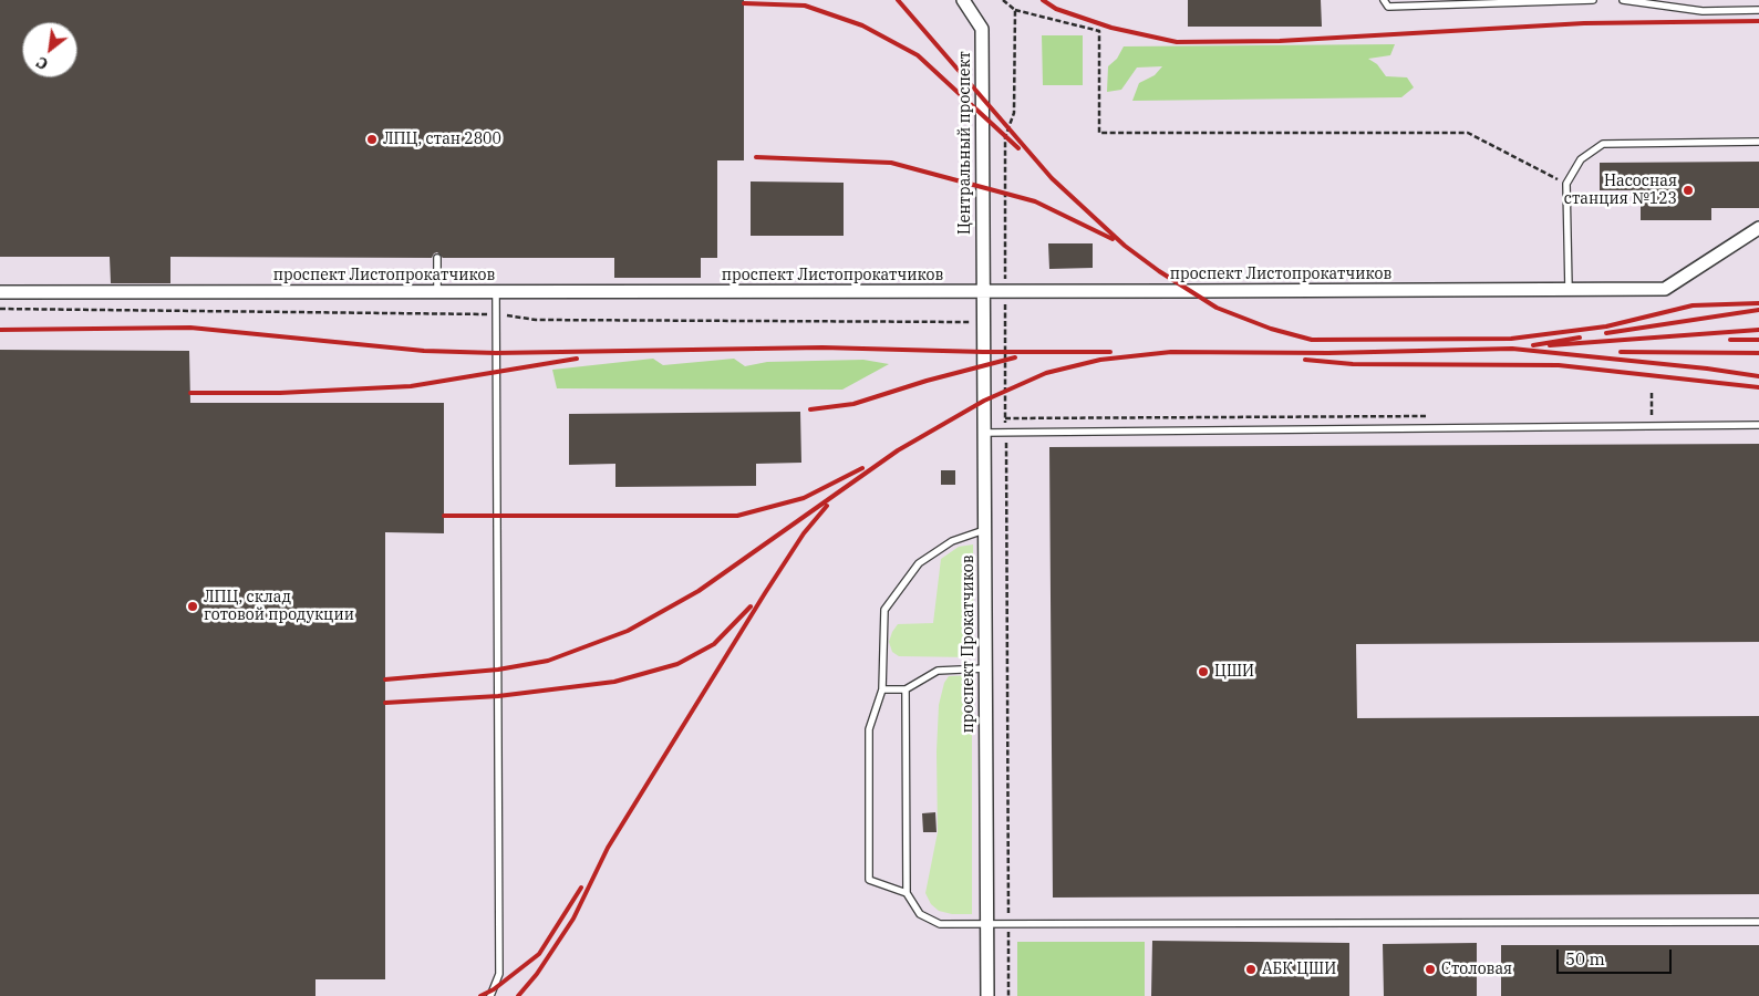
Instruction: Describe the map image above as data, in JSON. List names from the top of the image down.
{
  "streets": {
    "street": ["Центральный проспект", "проспект Листопрокатчиков", "проспект Прокатчиков"]
  },
  "crossings": [
    ["Центральный проспект", "проспект Листопрокатчиков"],
    ["Центральный проспект", "проспект Прокатчиков"],
    ["проспект Листопрокатчиков", "проспект Прокатчиков"]
  ],
  "places": [
    "ЛПЦ, стан 2800",
    "Насосная станция №123",
    "ЛПЦ, склад готовой продукции",
    "ЦШИ",
    "АБК ЦШИ",
    "Столовая"
  ],
  "scale_bar": "50 m",
  "north": "bottom left"
}
